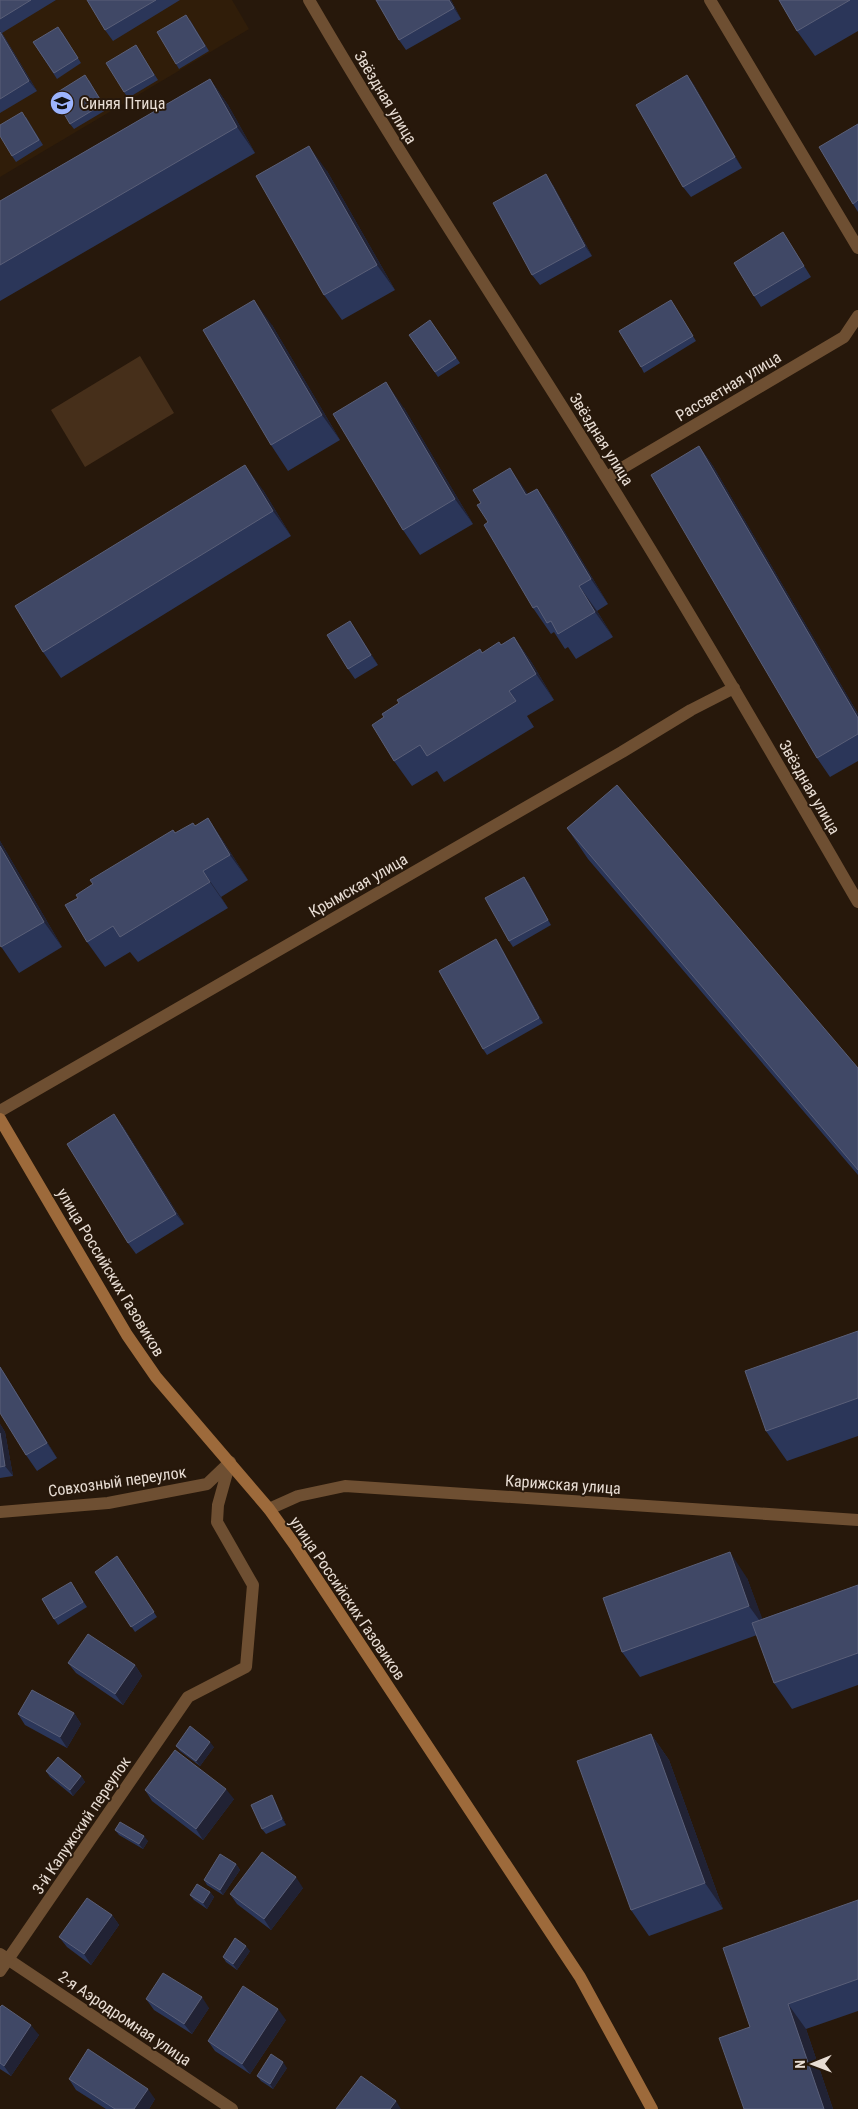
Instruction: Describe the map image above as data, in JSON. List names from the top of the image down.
{
  "streets": {
    "main road": ["улица Российских Газовиков"],
    "street": [
      "Звёздная улица",
      "Рассветная улица",
      "Крымская улица",
      "Совхозный переулок",
      "Карижская улица",
      "3-й Калужский переулок",
      "2-я Аэродромная улица"
    ]
  },
  "crossings": [
    ["Звёздная улица", "Рассветная улица"],
    ["Звёздная улица", "Крымская улица"],
    ["улица Российских Газовиков", "Совхозный переулок"],
    ["улица Российских Газовиков", "Карижская улица"],
    ["улица Российских Газовиков", "3-й Калужский переулок"],
    ["Совхозный переулок", "3-й Калужский переулок"],
    ["3-й Калужский переулок", "2-я Аэродромная улица"]
  ],
  "places": {
    "school or university": ["Синяя Птица"]
  },
  "north": "left"
}
